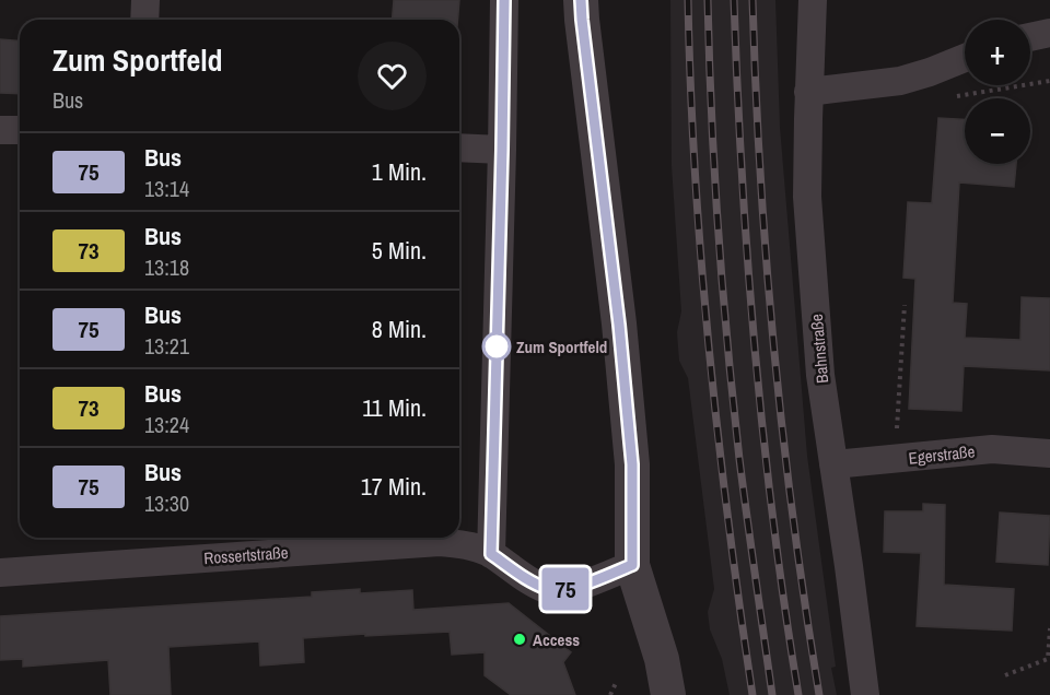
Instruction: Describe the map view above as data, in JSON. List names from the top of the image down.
{
  "streets": {
    "street": ["Bahnstraße", "Egerstraße", "Rossertstraße"]
  },
  "crossings": [
    ["Bahnstraße", "Egerstraße"]
  ],
  "places": ["Zum Sportfeld", "Access"],
  "lines": ["bus line 75"],
  "page": {
    "on_map": "75",
    "map_buttons": ["+", "−"],
    "heading": ["Zum Sportfeld", "Bus"],
    "list": [
      {
        "mark": "75",
        "name": "Bus",
        "note": "13:14",
        "value": "1 Min."
      },
      {
        "mark": "73",
        "name": "Bus",
        "note": "13:18",
        "value": "5 Min."
      },
      {
        "mark": "75",
        "name": "Bus",
        "note": "13:21",
        "value": "8 Min."
      },
      {
        "mark": "73",
        "name": "Bus",
        "note": "13:24",
        "value": "11 Min."
      },
      {
        "mark": "75",
        "name": "Bus",
        "note": "13:30",
        "value": "17 Min."
      }
    ]
  }
}
